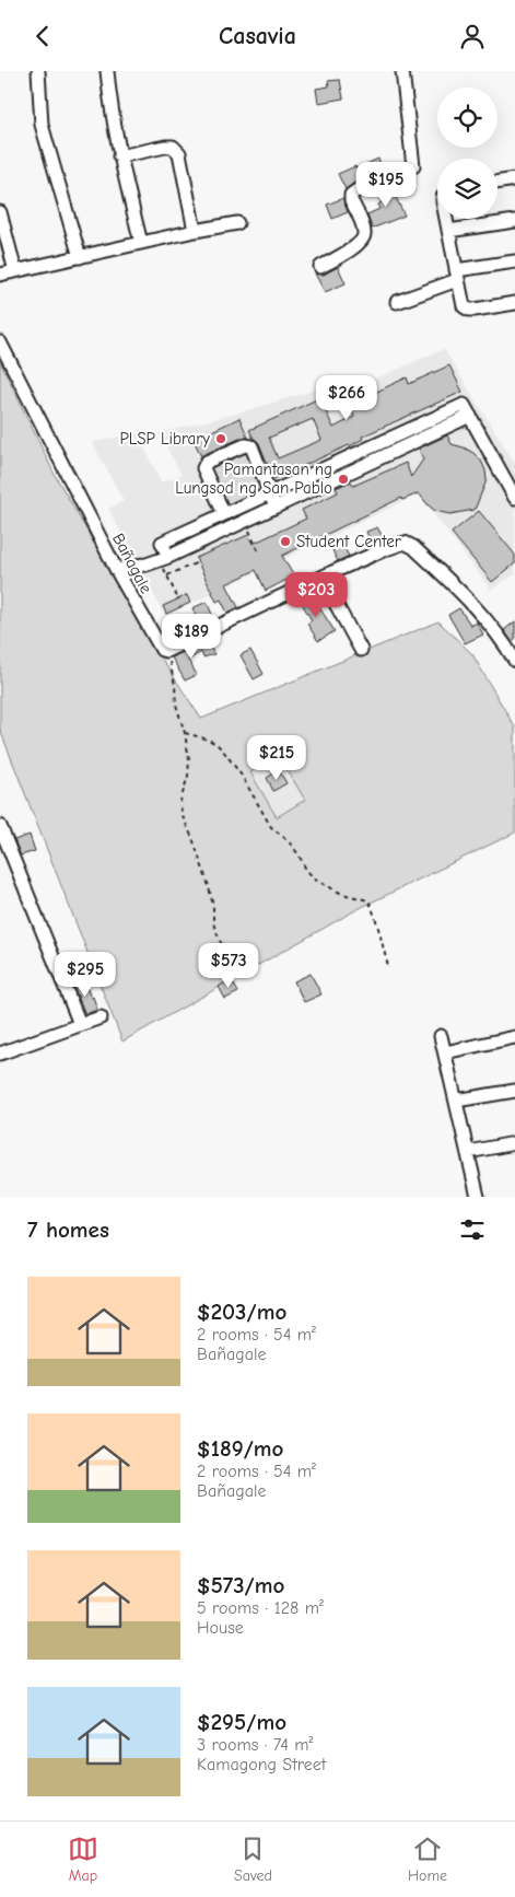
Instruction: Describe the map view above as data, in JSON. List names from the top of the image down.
{
  "streets": {
    "street": ["Bañagale"]
  },
  "places": ["PLSP Library", "Pamantasan ng Lungsod ng San Pablo", "Student Center"],
  "page": {
    "header": "Casavia",
    "price": [
      "$195",
      "$266",
      "$203",
      "$189",
      "$215",
      "$573",
      "$295"
    ],
    "heading": "7 homes",
    "list": [
      {
        "name": "$203/mo",
        "note": "2 rooms · 54 m² · Bañagale"
      },
      {
        "name": "$189/mo",
        "note": "2 rooms · 54 m² · Bañagale"
      },
      {
        "name": "$573/mo",
        "note": "5 rooms · 128 m² · House"
      },
      {
        "name": "$295/mo",
        "note": "3 rooms · 74 m² · Kamagong Street"
      }
    ],
    "tabs": ["Map", "Saved", "Home"]
  }
}
